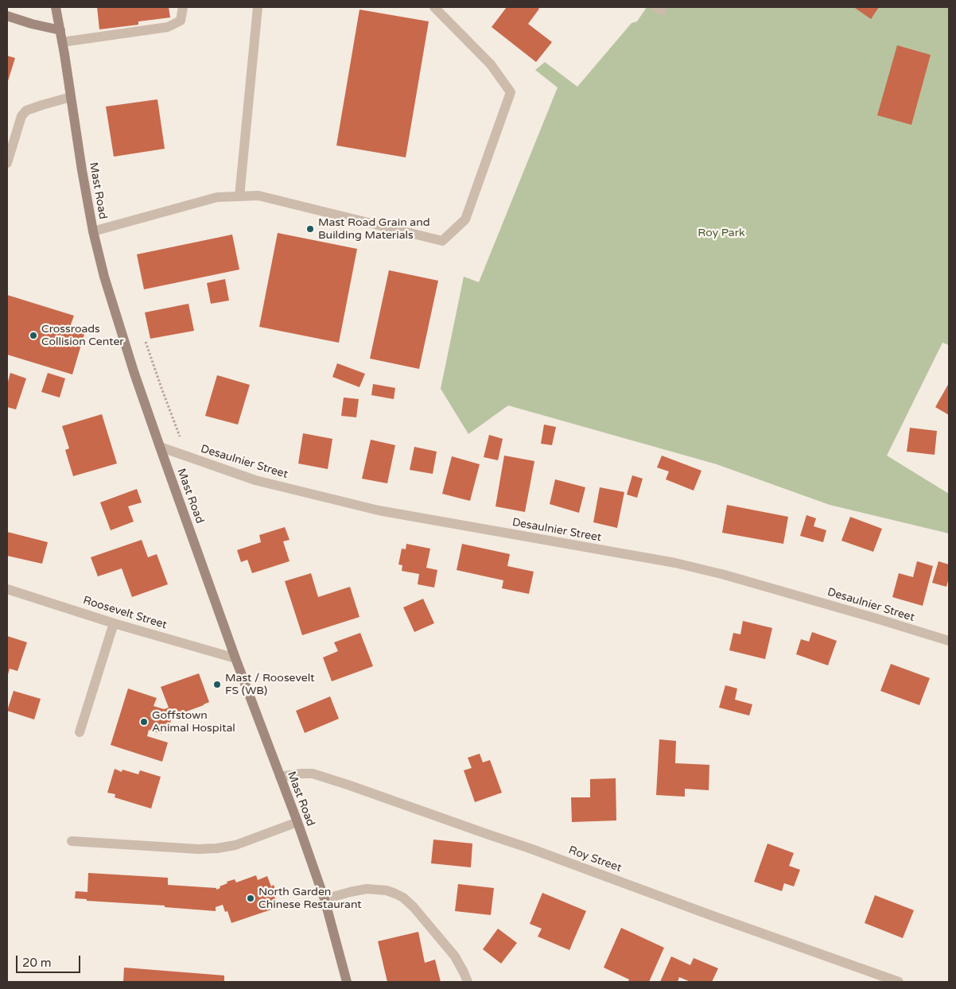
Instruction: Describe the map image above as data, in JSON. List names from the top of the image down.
{
  "streets": {
    "main road": ["Mast Road"],
    "street": ["Desaulnier Street", "Roosevelt Street", "Roy Street"]
  },
  "crossings": [
    ["Mast Road", "Desaulnier Street"],
    ["Mast Road", "Roosevelt Street"],
    ["Mast Road", "Roy Street"]
  ],
  "parks": ["Roy Park"],
  "places": [
    "Mast Road Grain and Building Materials",
    "Crossroads Collision Center",
    "Mast / Roosevelt FS (WB)",
    "Goffstown Animal Hospital",
    "North Garden Chinese Restaurant"
  ],
  "scale_bar": "20 m"
}
